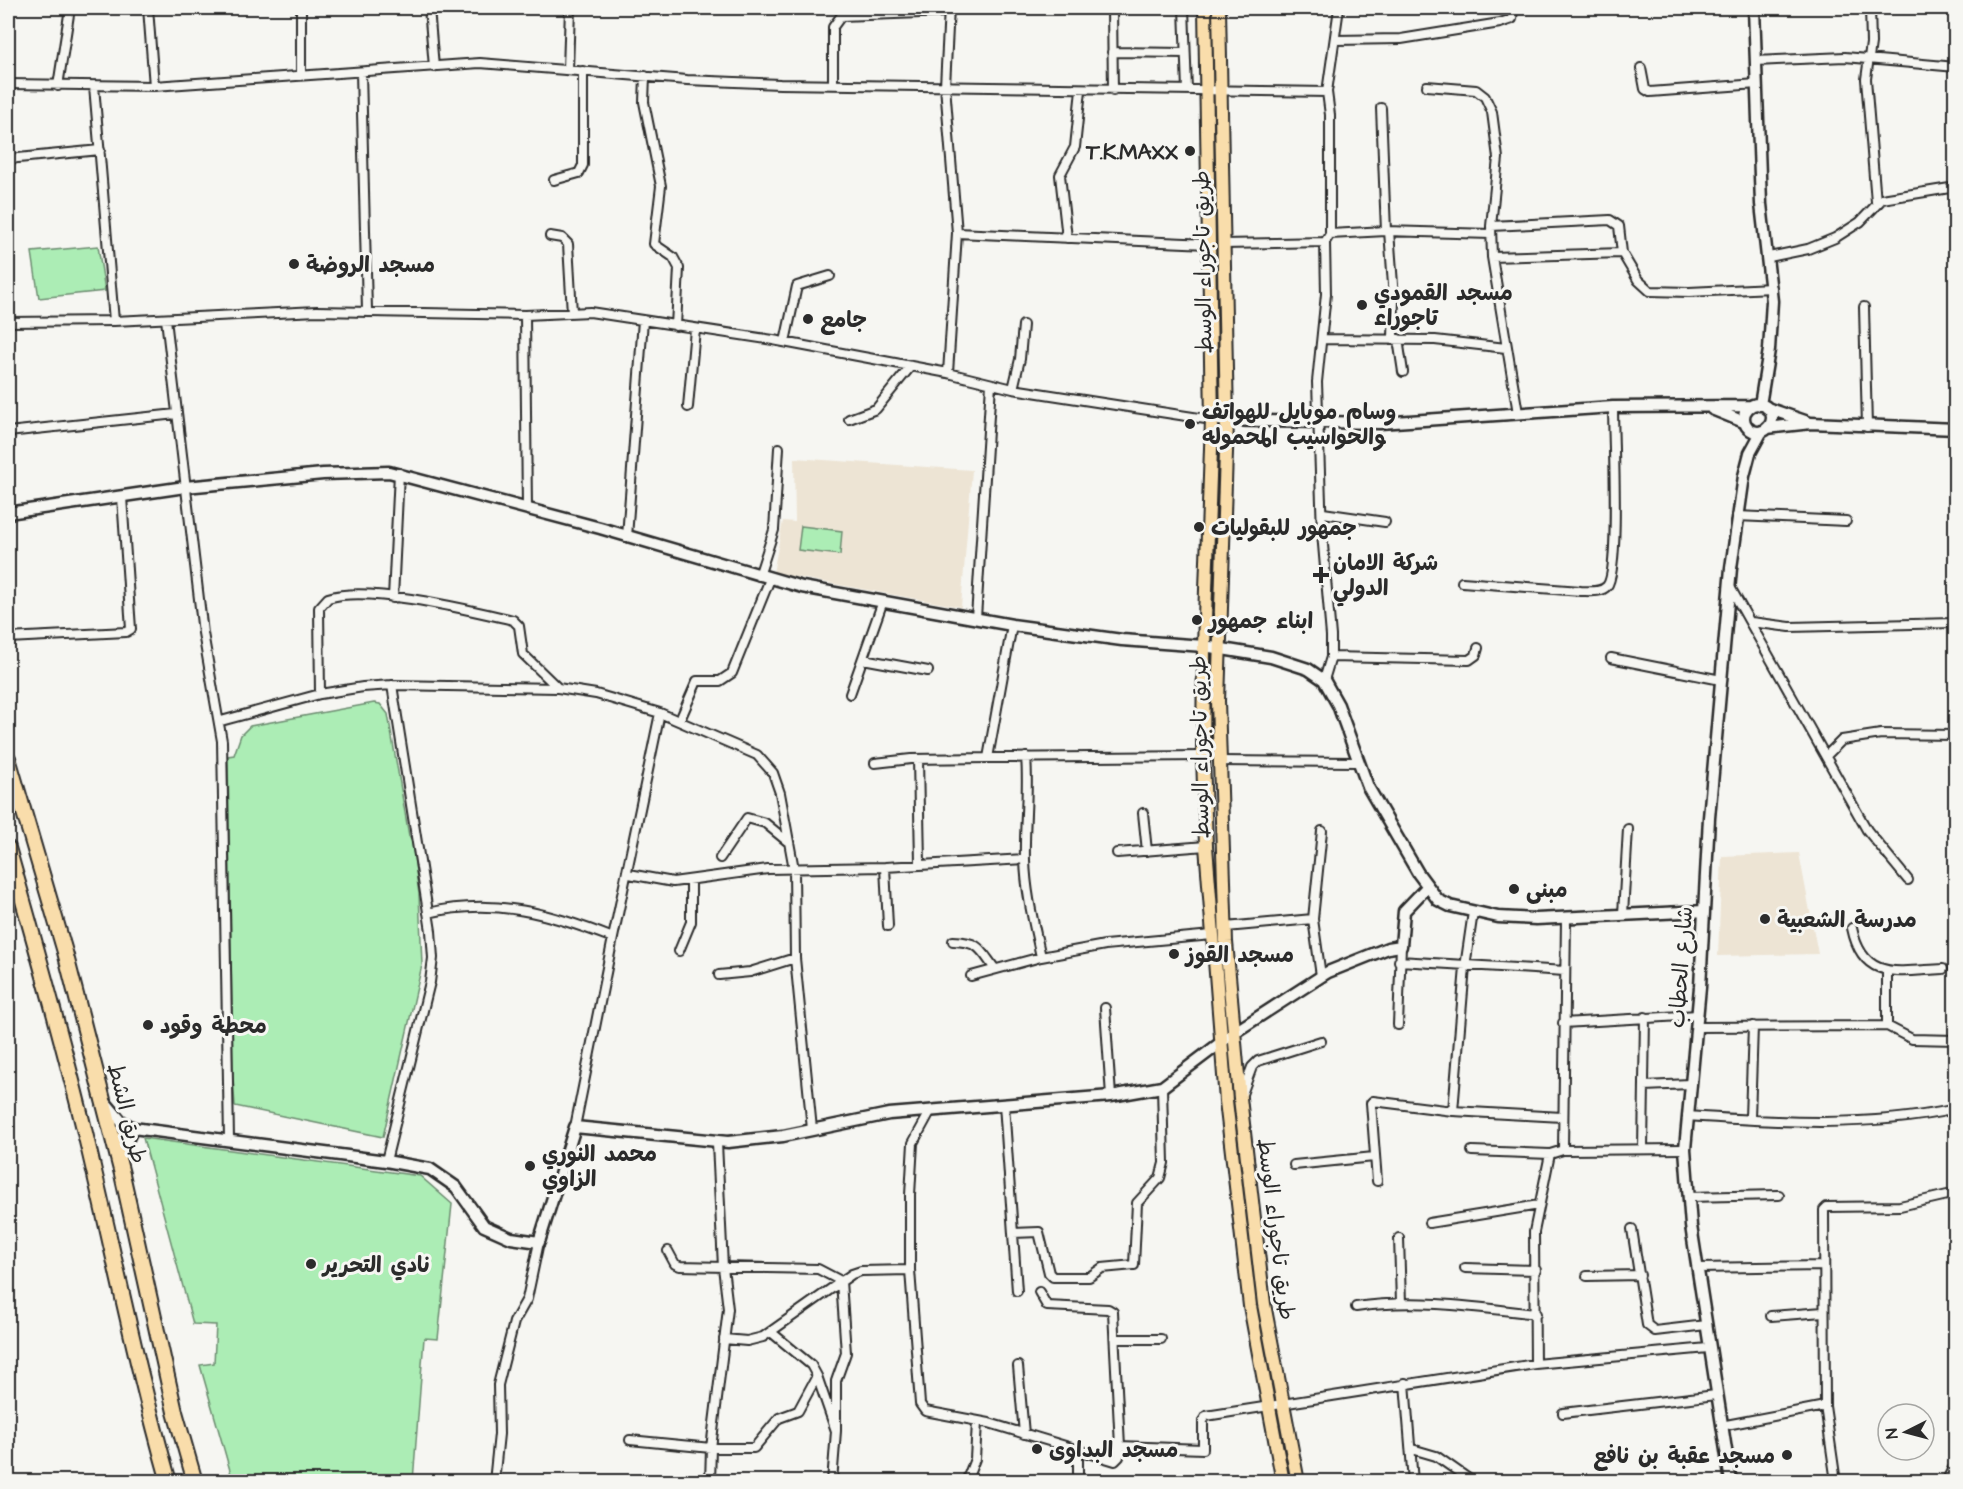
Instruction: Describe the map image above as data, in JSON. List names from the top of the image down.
{
  "streets": {
    "highway": ["طريق الشط"],
    "main road": ["طريق تاجوراء الوسط"],
    "street": ["شارع الحطاب"]
  },
  "places": {
    "other": [
      "T.K.MAXX",
      "مسجد الروضة",
      "مسجد القمودي تاجوراء",
      "جامع",
      "وسام موبايل للهواتف والحواسيب المحموله",
      "جمهور للبقوليات",
      "ابناء جمهور",
      "مبنى",
      "مدرسة الشعبية",
      "مسجد القوز",
      "محطة وقود",
      "محمد النوري الزاوي",
      "نادي التحرير",
      "مسجد البداوى",
      "مسجد عقبة بن نافع"
    ],
    "health": ["شركة الامان الدولي"]
  },
  "north": "left"
}
